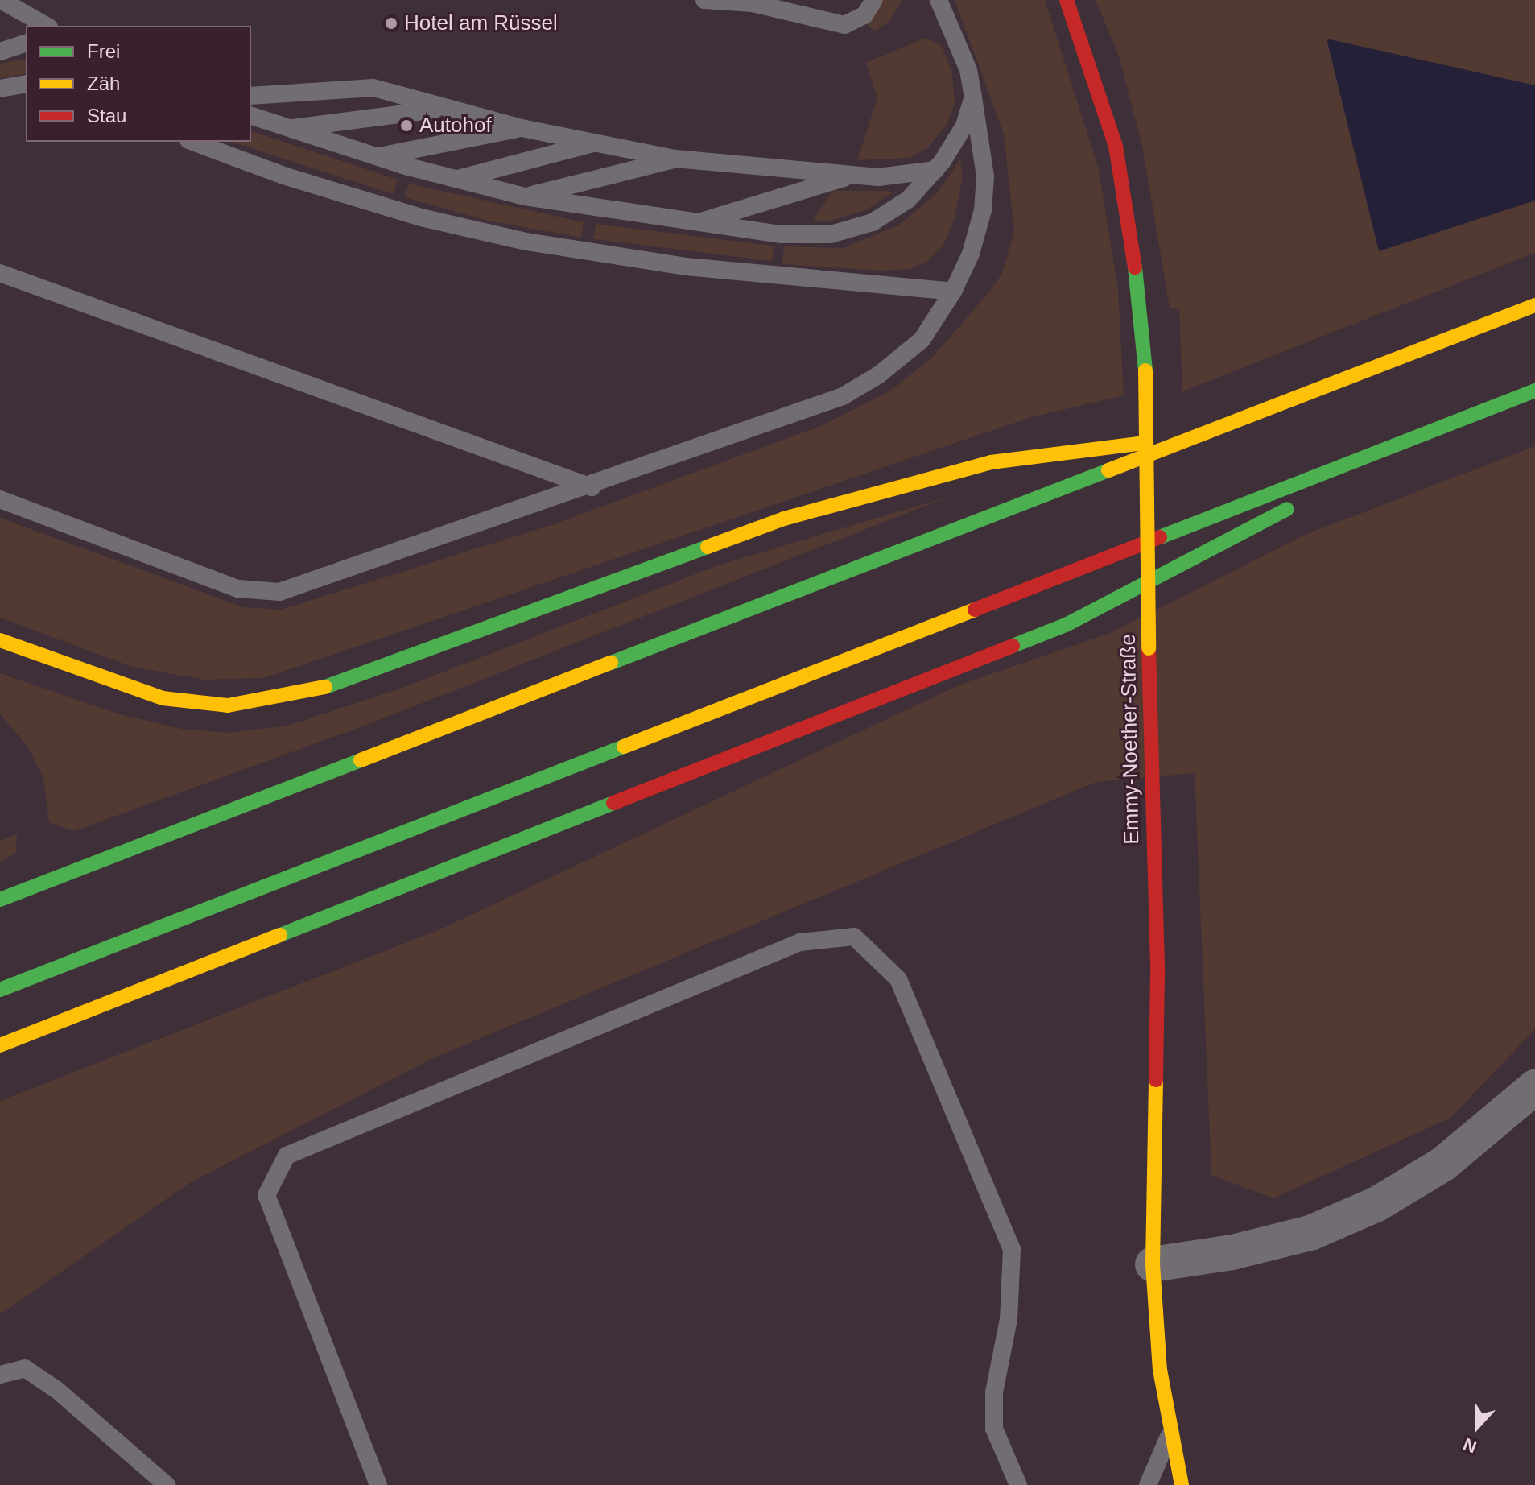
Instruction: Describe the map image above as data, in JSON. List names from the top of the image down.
{
  "streets": {
    "main road": ["Emmy-Noether-Straße"]
  },
  "places": ["Hotel am Rüssel", "Autohof"],
  "legend": ["Frei", "Zäh", "Stau"],
  "north": "bottom"
}
